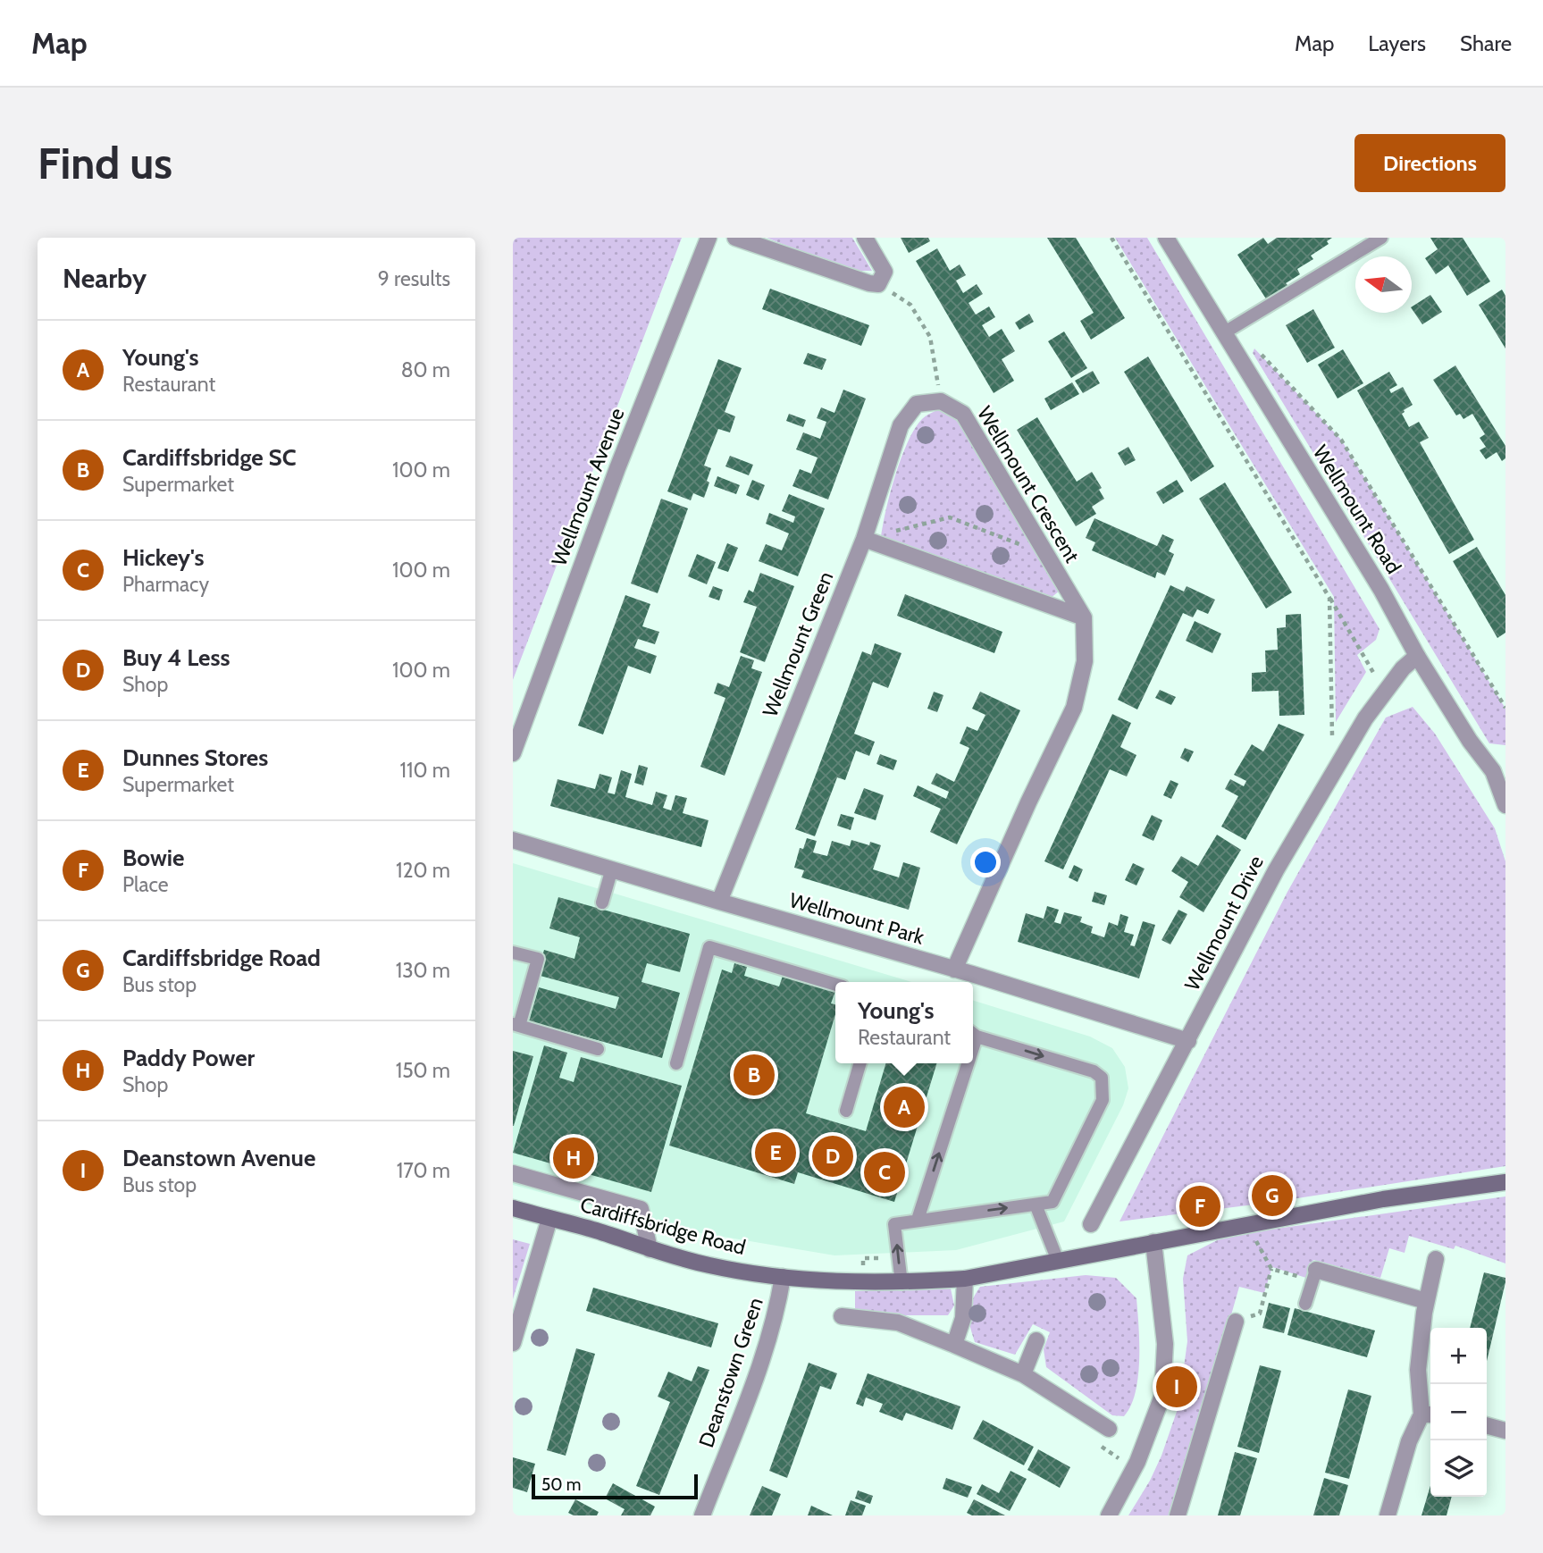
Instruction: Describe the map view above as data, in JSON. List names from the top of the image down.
{
  "streets": {
    "main road": ["Cardiffsbridge Road"],
    "street": [
      "Wellmount Crescent",
      "Wellmount Avenue",
      "Wellmount Road",
      "Wellmount Green",
      "Wellmount Park",
      "Wellmount Drive",
      "Deanstown Green"
    ]
  },
  "crossings": [
    ["Wellmount Crescent", "Wellmount Green"],
    ["Wellmount Road", "Wellmount Drive"],
    ["Wellmount Green", "Wellmount Park"],
    ["Wellmount Park", "Wellmount Drive"],
    ["Cardiffsbridge Road", "Deanstown Green"]
  ],
  "scale_bar": "50 m",
  "north": "left",
  "page": {
    "header": "Map",
    "nav": ["Map", "Layers", "Share"],
    "buttons": "Directions",
    "title": "Find us",
    "heading": ["Nearby", "9 results"],
    "list": [
      {
        "mark": "A",
        "name": "Young's",
        "note": "Restaurant",
        "value": "80 m"
      },
      {
        "mark": "B",
        "name": "Cardiffsbridge SC",
        "note": "Supermarket",
        "value": "100 m"
      },
      {
        "mark": "C",
        "name": "Hickey's",
        "note": "Pharmacy",
        "value": "100 m"
      },
      {
        "mark": "D",
        "name": "Buy 4 Less",
        "note": "Shop",
        "value": "100 m"
      },
      {
        "mark": "E",
        "name": "Dunnes Stores",
        "note": "Supermarket",
        "value": "110 m"
      },
      {
        "mark": "F",
        "name": "Bowie",
        "note": "Place",
        "value": "120 m"
      },
      {
        "mark": "G",
        "name": "Cardiffsbridge Road",
        "note": "Bus stop",
        "value": "130 m"
      },
      {
        "mark": "H",
        "name": "Paddy Power",
        "note": "Shop",
        "value": "150 m"
      },
      {
        "mark": "I",
        "name": "Deanstown Avenue",
        "note": "Bus stop",
        "value": "170 m"
      }
    ],
    "popup": ["Young's", "Restaurant"],
    "pins": [
      "B",
      "A",
      "E",
      "D",
      "H",
      "C",
      "G",
      "F",
      "I"
    ],
    "map_buttons": ["+", "−"],
    "scale": "50 m"
  }
}
